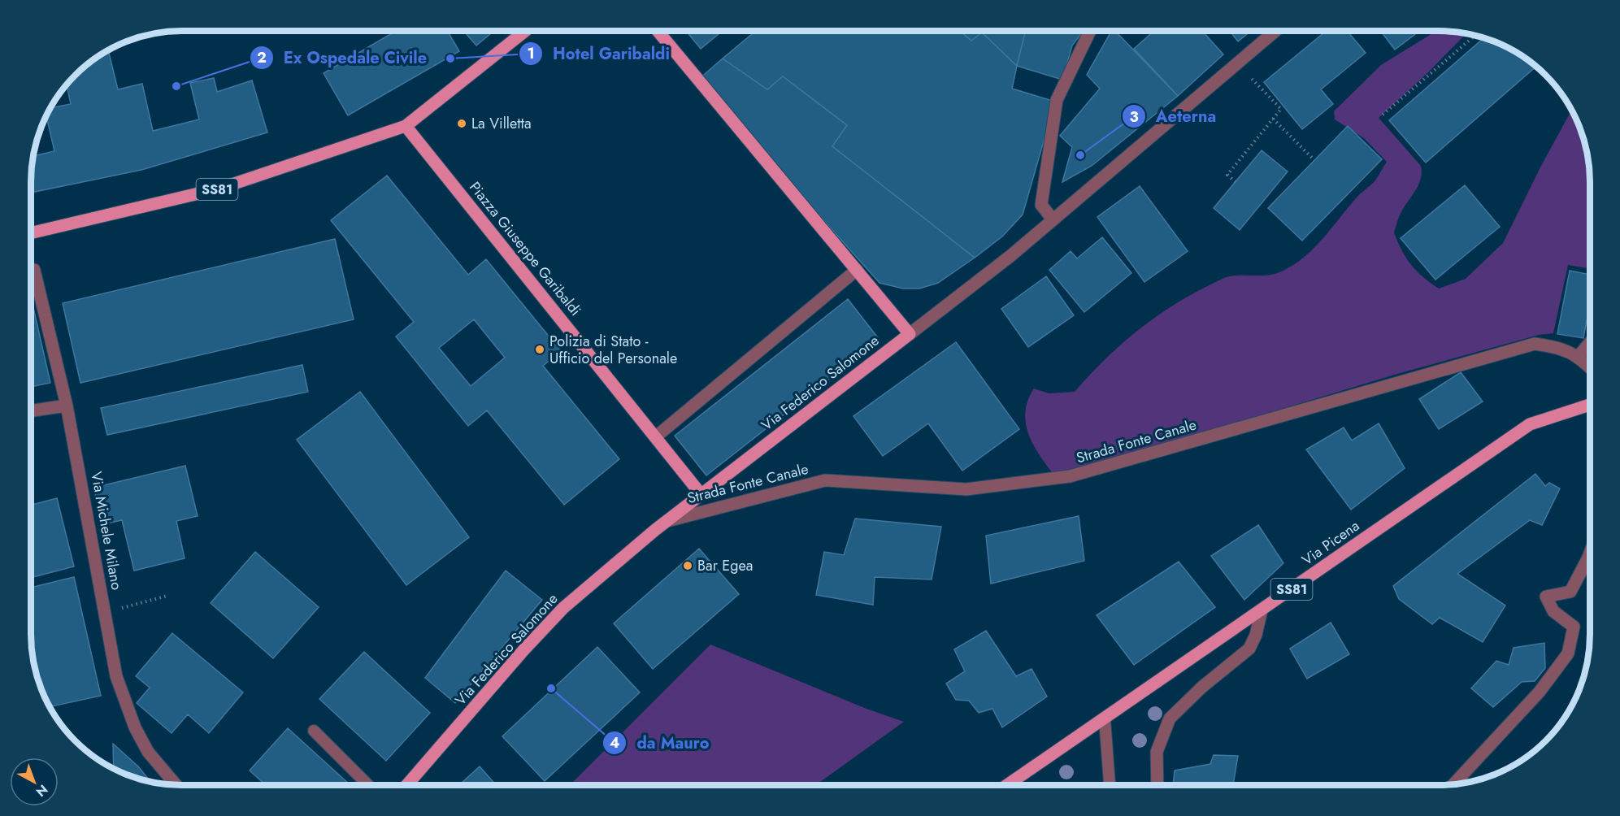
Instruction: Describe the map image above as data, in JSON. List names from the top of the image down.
{
  "streets": {
    "main road": [
      "SS81",
      "Piazza Giuseppe Garibaldi",
      "Via Federico Salomone",
      "Via Picena"
    ],
    "street": ["Strada Fonte Canale", "Via Michele Milano"]
  },
  "crossings": [
    ["SS81", "Piazza Giuseppe Garibaldi"],
    ["Piazza Giuseppe Garibaldi", "Via Federico Salomone"],
    ["Via Federico Salomone", "Strada Fonte Canale"]
  ],
  "places": [
    "Hotel Garibaldi",
    "Ex Ospedale Civile",
    "La Villetta",
    "Aeterna",
    "Polizia di Stato - Ufficio del Personale",
    "Bar Egea",
    "da Mauro"
  ],
  "north": "bottom right"
}
